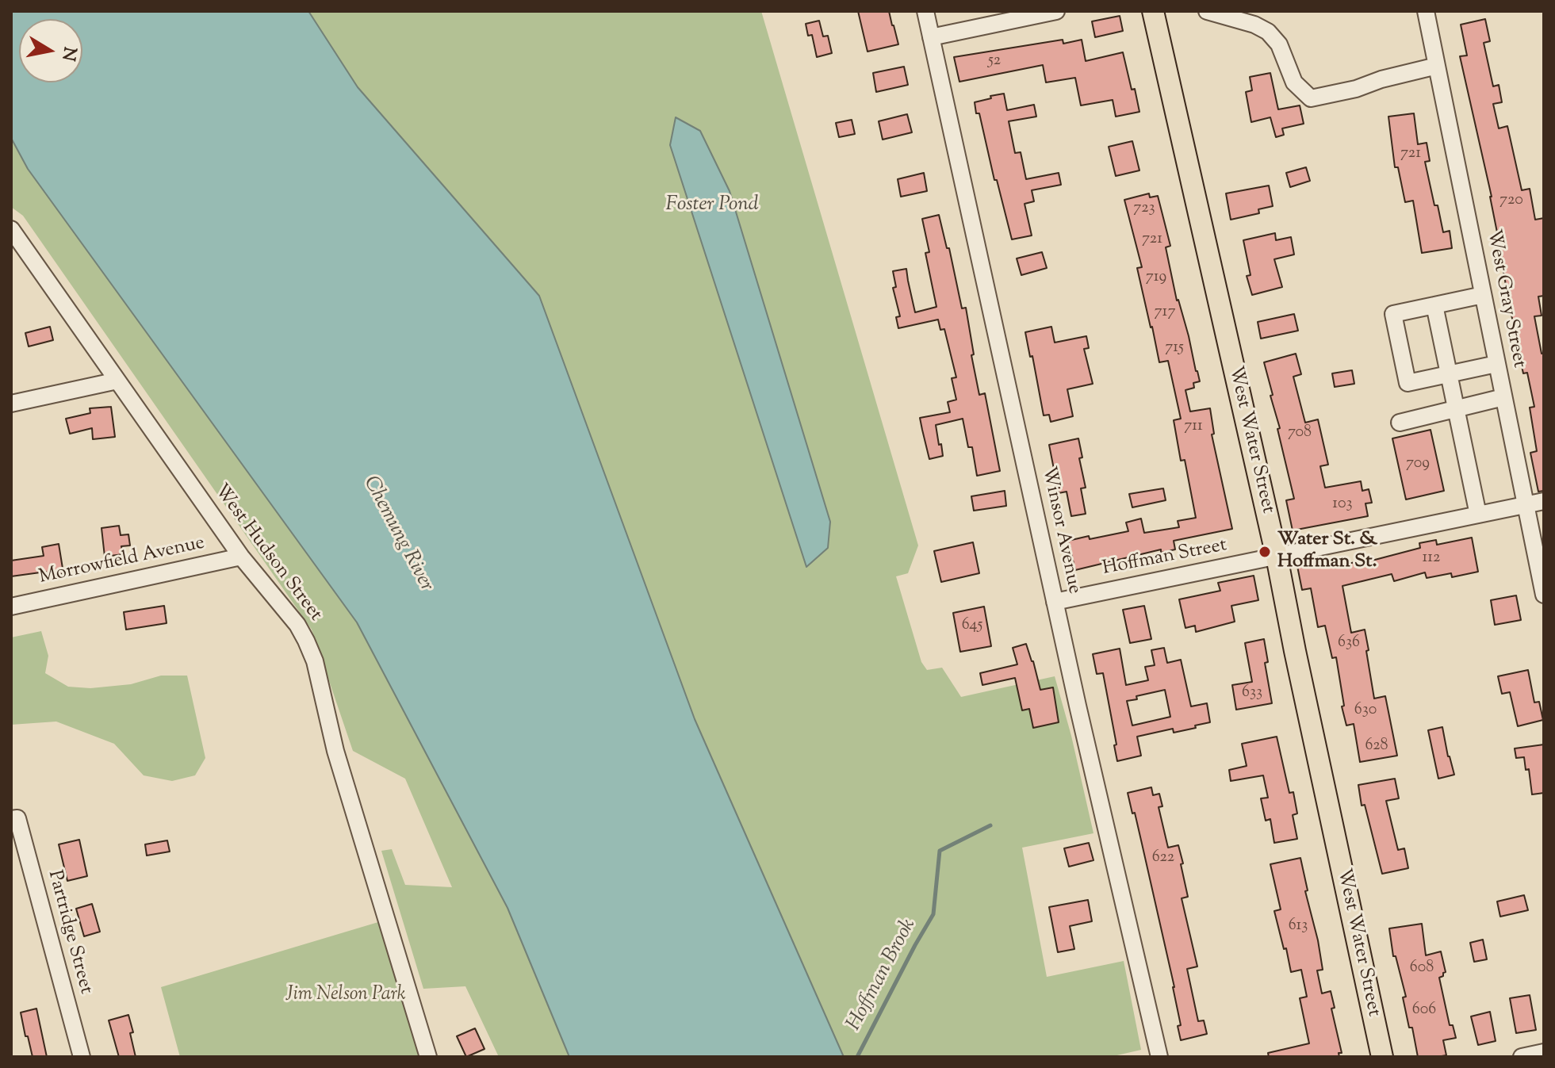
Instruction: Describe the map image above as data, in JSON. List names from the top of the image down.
{
  "streets": {
    "main road": ["West Water Street"],
    "street": [
      "West Gray Street",
      "Winsor Avenue",
      "West Hudson Street",
      "Hoffman Street",
      "Morrowfield Avenue",
      "Partridge Street"
    ]
  },
  "crossings": [
    ["West Gray Street", "Hoffman Street"],
    ["West Water Street", "Hoffman Street"],
    ["Winsor Avenue", "Hoffman Street"],
    ["West Hudson Street", "Morrowfield Avenue"]
  ],
  "water": ["Foster Pond", "Chemung River", "Hoffman Brook"],
  "parks": ["Jim Nelson Park"],
  "places": ["Water St. & Hoffman St."],
  "house_numbers": [
    "52",
    "721",
    "720",
    "723",
    "721",
    "719",
    "717",
    "715",
    "711",
    "708",
    "709",
    "103",
    "112",
    "645",
    "636",
    "633",
    "630",
    "628",
    "622",
    "613",
    "608",
    "606"
  ],
  "north": "right"
}
